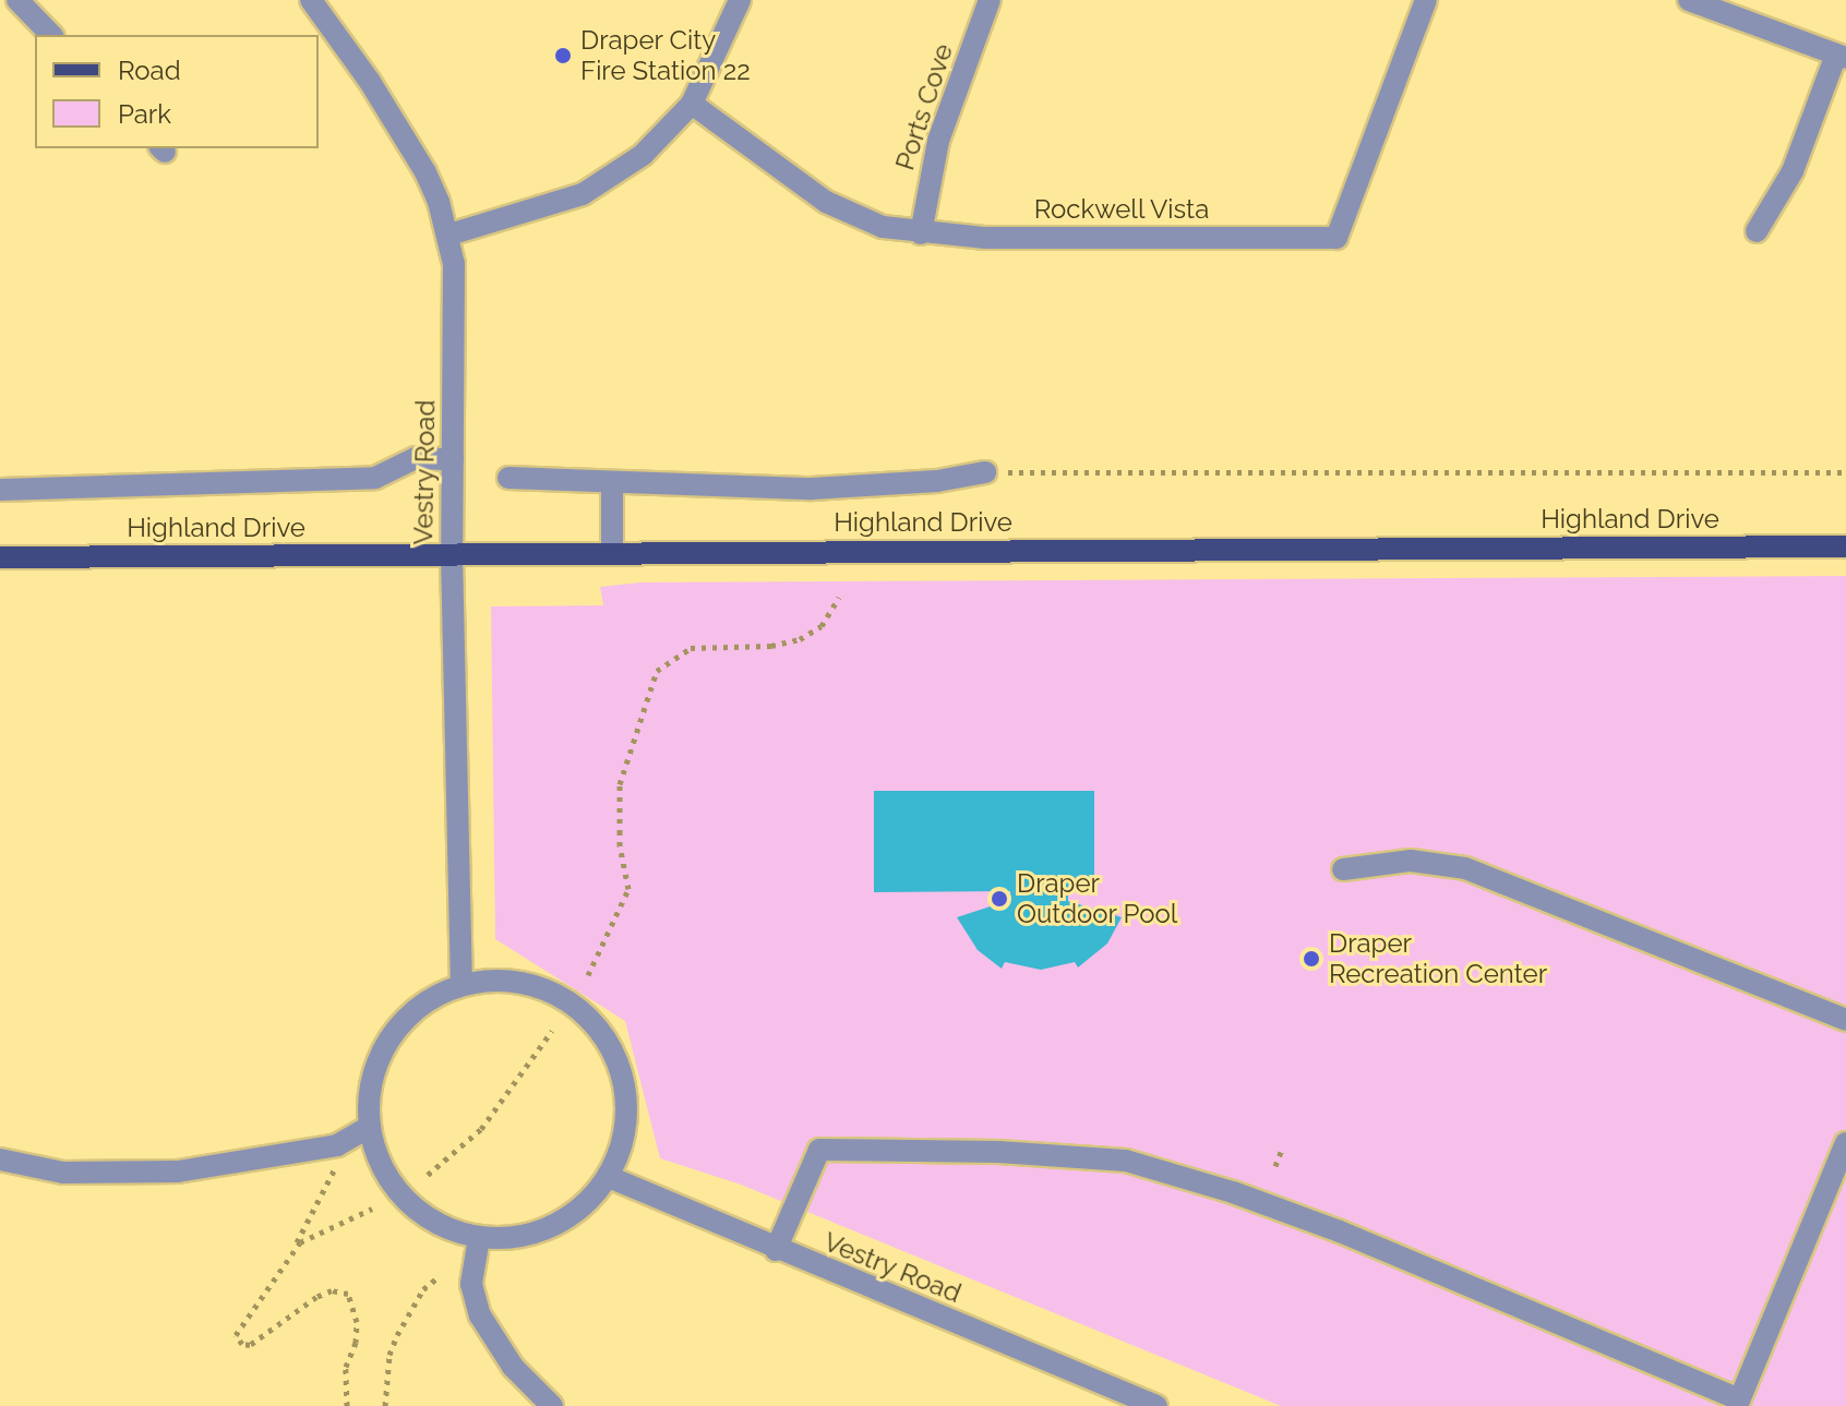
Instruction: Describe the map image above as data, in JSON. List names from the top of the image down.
{
  "streets": {
    "main road": ["Highland Drive"],
    "street": ["Ports Cove", "Rockwell Vista", "Vestry Road"]
  },
  "crossings": [
    ["Ports Cove", "Rockwell Vista"],
    ["Vestry Road", "Highland Drive"]
  ],
  "places": ["Draper City Fire Station 22", "Draper Outdoor Pool", "Draper Recreation Center"],
  "legend": ["Road", "Park"]
}
